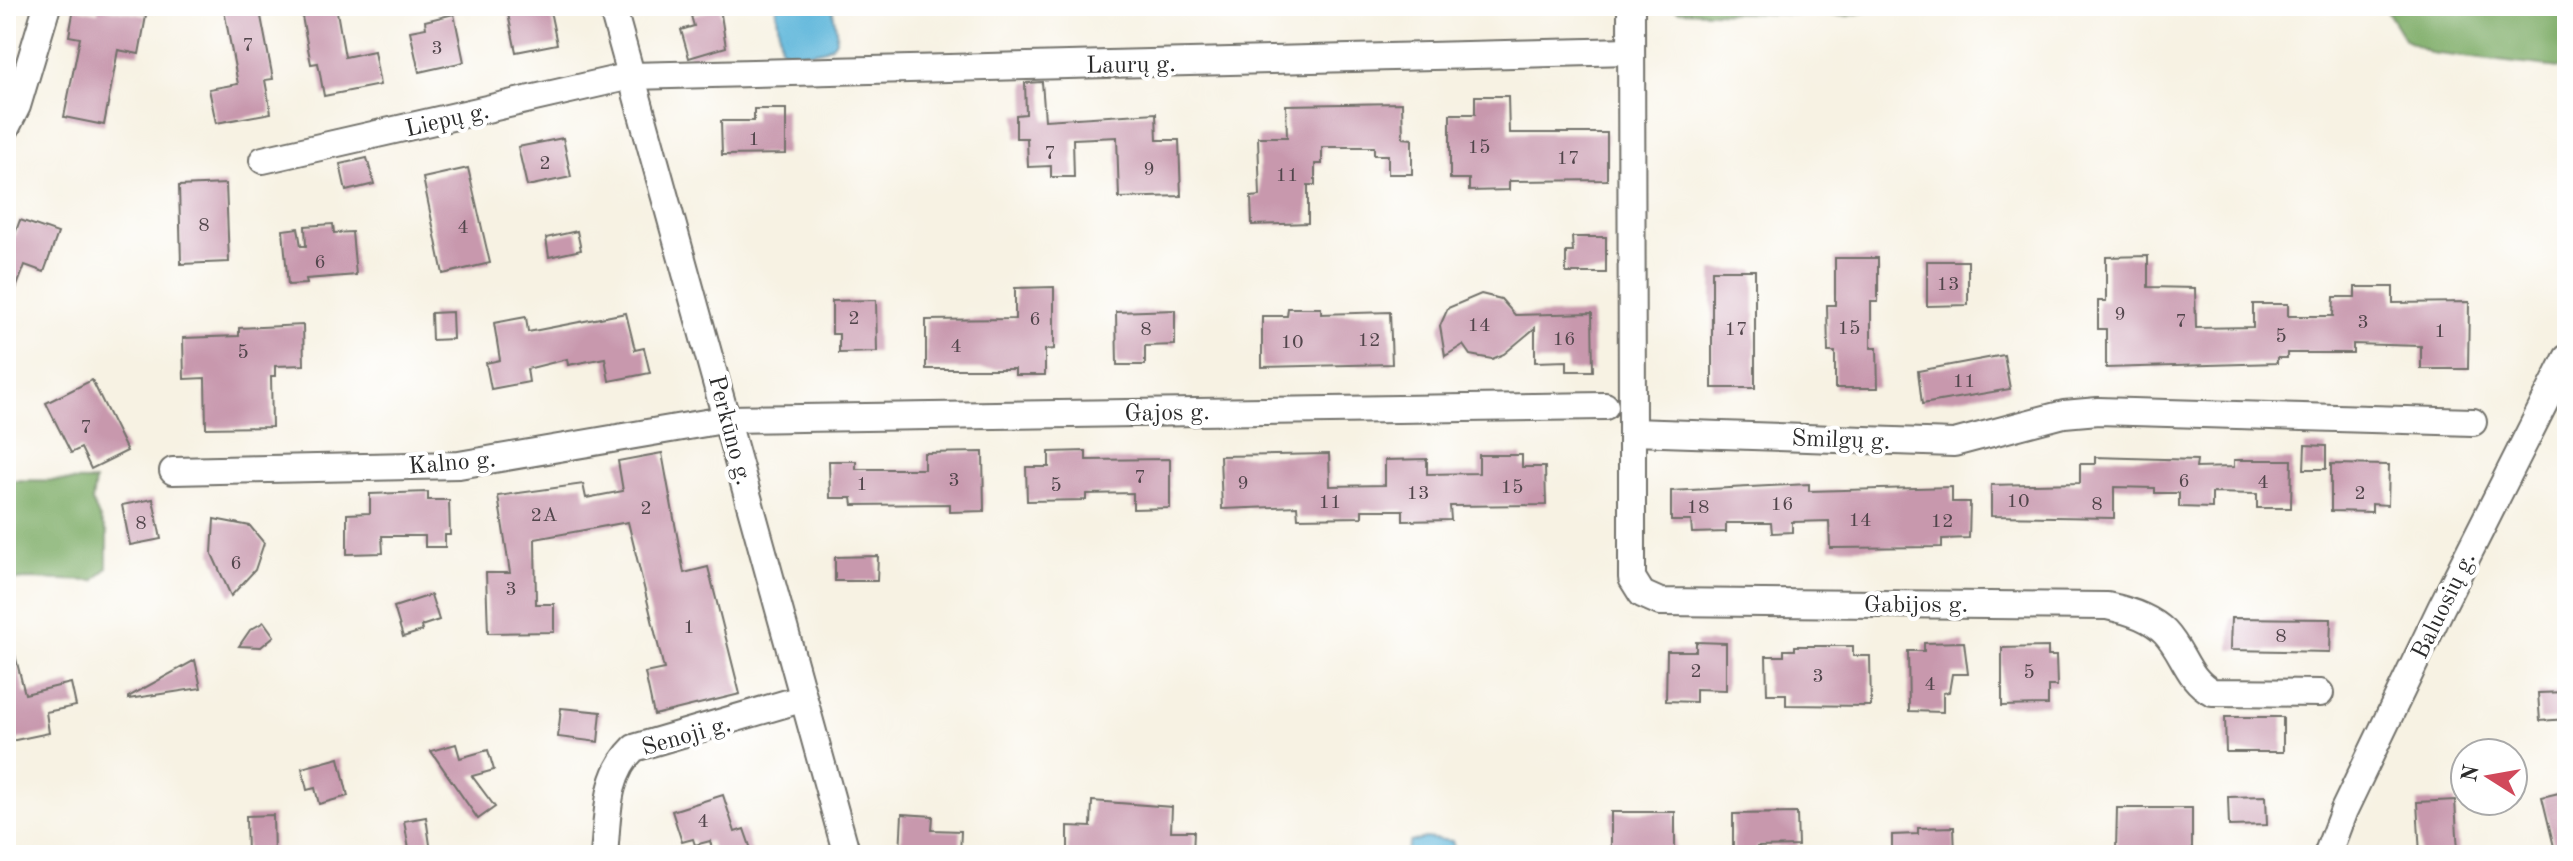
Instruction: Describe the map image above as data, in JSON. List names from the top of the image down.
{
  "streets": {
    "street": [
      "Laurų g.",
      "Liepų g.",
      "Gajos g.",
      "Perkūno g.",
      "Smilgų g.",
      "Kalno g.",
      "Gabijos g.",
      "Baluosių g.",
      "Senoji g."
    ]
  },
  "crossings": [
    ["Laurų g.", "Liepų g."],
    ["Laurų g.", "Perkūno g."],
    ["Liepų g.", "Perkūno g."],
    ["Gajos g.", "Perkūno g."],
    ["Gajos g.", "Kalno g."],
    ["Perkūno g.", "Kalno g."],
    ["Perkūno g.", "Senoji g."],
    ["Smilgų g.", "Gabijos g."]
  ],
  "house_numbers": [
    "7",
    "3",
    "1",
    "15",
    "7",
    "17",
    "2",
    "9",
    "11",
    "8",
    "4",
    "6",
    "13",
    "9",
    "2",
    "6",
    "7",
    "3",
    "14",
    "15",
    "8",
    "17",
    "1",
    "5",
    "16",
    "12",
    "10",
    "4",
    "5",
    "11",
    "7",
    "7",
    "3",
    "6",
    "4",
    "9",
    "1",
    "5",
    "15",
    "13",
    "2",
    "10",
    "11",
    "16",
    "8",
    "18",
    "2",
    "2A",
    "14",
    "12",
    "8",
    "6",
    "3",
    "1",
    "8",
    "2",
    "5",
    "3",
    "4",
    "4"
  ],
  "north": "left"
}
